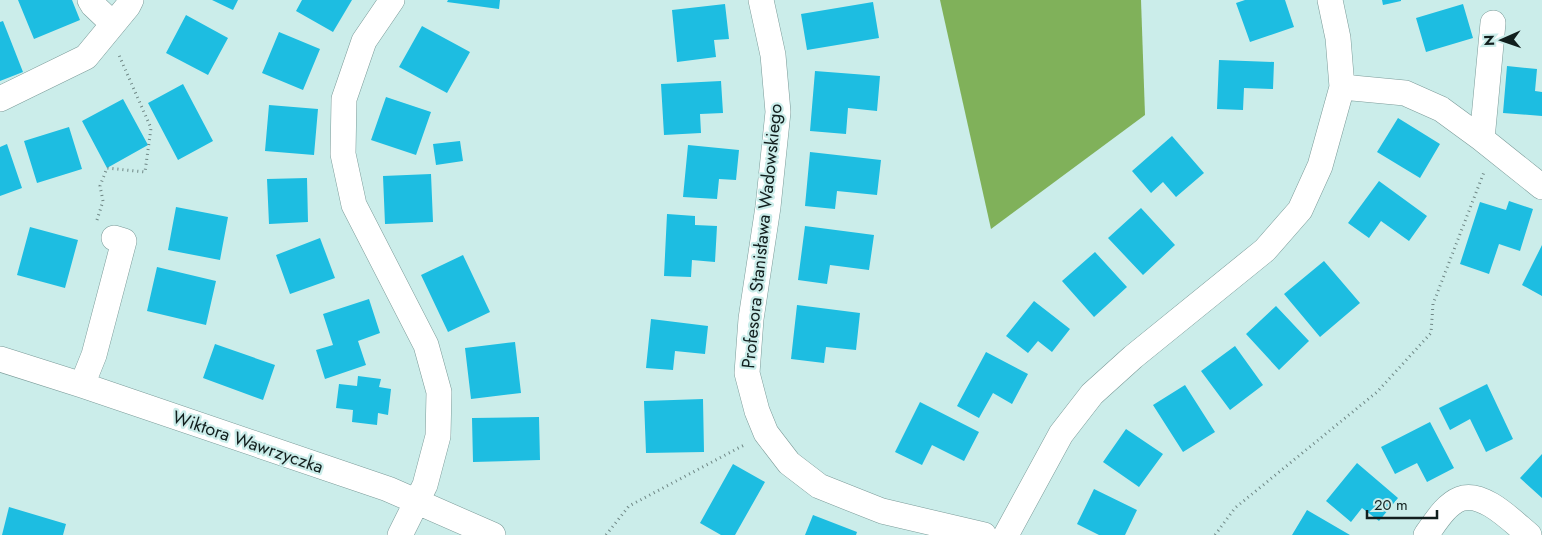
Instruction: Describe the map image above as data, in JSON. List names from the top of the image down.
{
  "streets": {
    "street": ["Profesora Stanisława Wadowskiego", "Wiktora Wawrzyczka"]
  },
  "scale_bar": "20 m",
  "north": "left"
}
